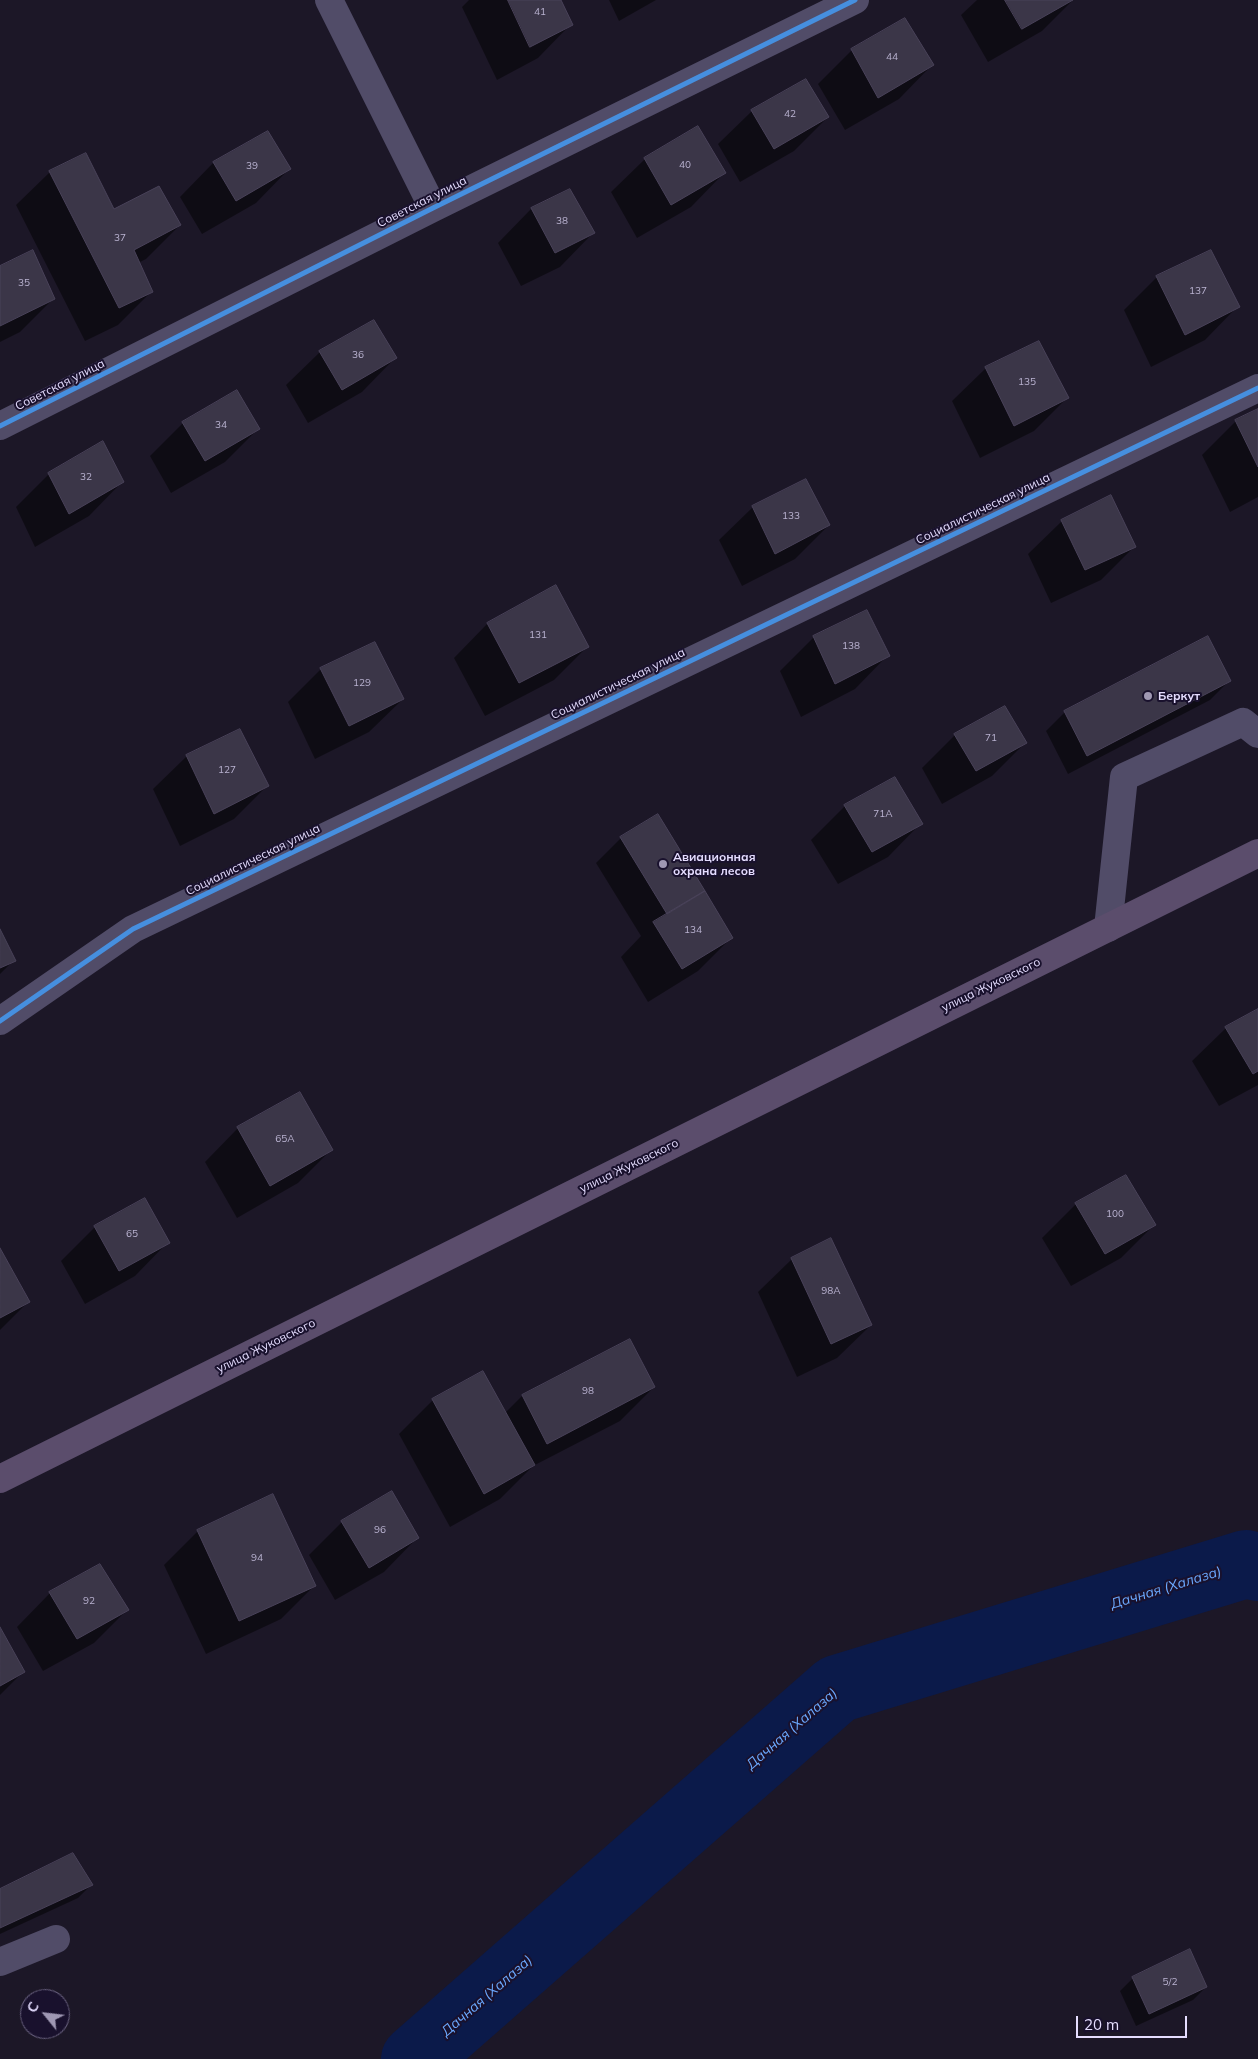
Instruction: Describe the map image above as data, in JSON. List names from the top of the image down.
{
  "streets": {
    "main road": ["улица Жуковского"],
    "street": ["Советская улица", "Социалистическая улица"]
  },
  "water": ["Дачная (Халаза)"],
  "places": ["Беркут", "Авиационная охрана лесов"],
  "house_numbers": [
    "41",
    "44",
    "42",
    "40",
    "39",
    "38",
    "37",
    "35",
    "137",
    "36",
    "135",
    "34",
    "32",
    "133",
    "131",
    "138",
    "129",
    "71",
    "127",
    "71А",
    "134",
    "65А",
    "100",
    "65",
    "98А",
    "98",
    "96",
    "94",
    "92",
    "5/2"
  ],
  "scale_bar": "20 m",
  "north": "top left"
}
